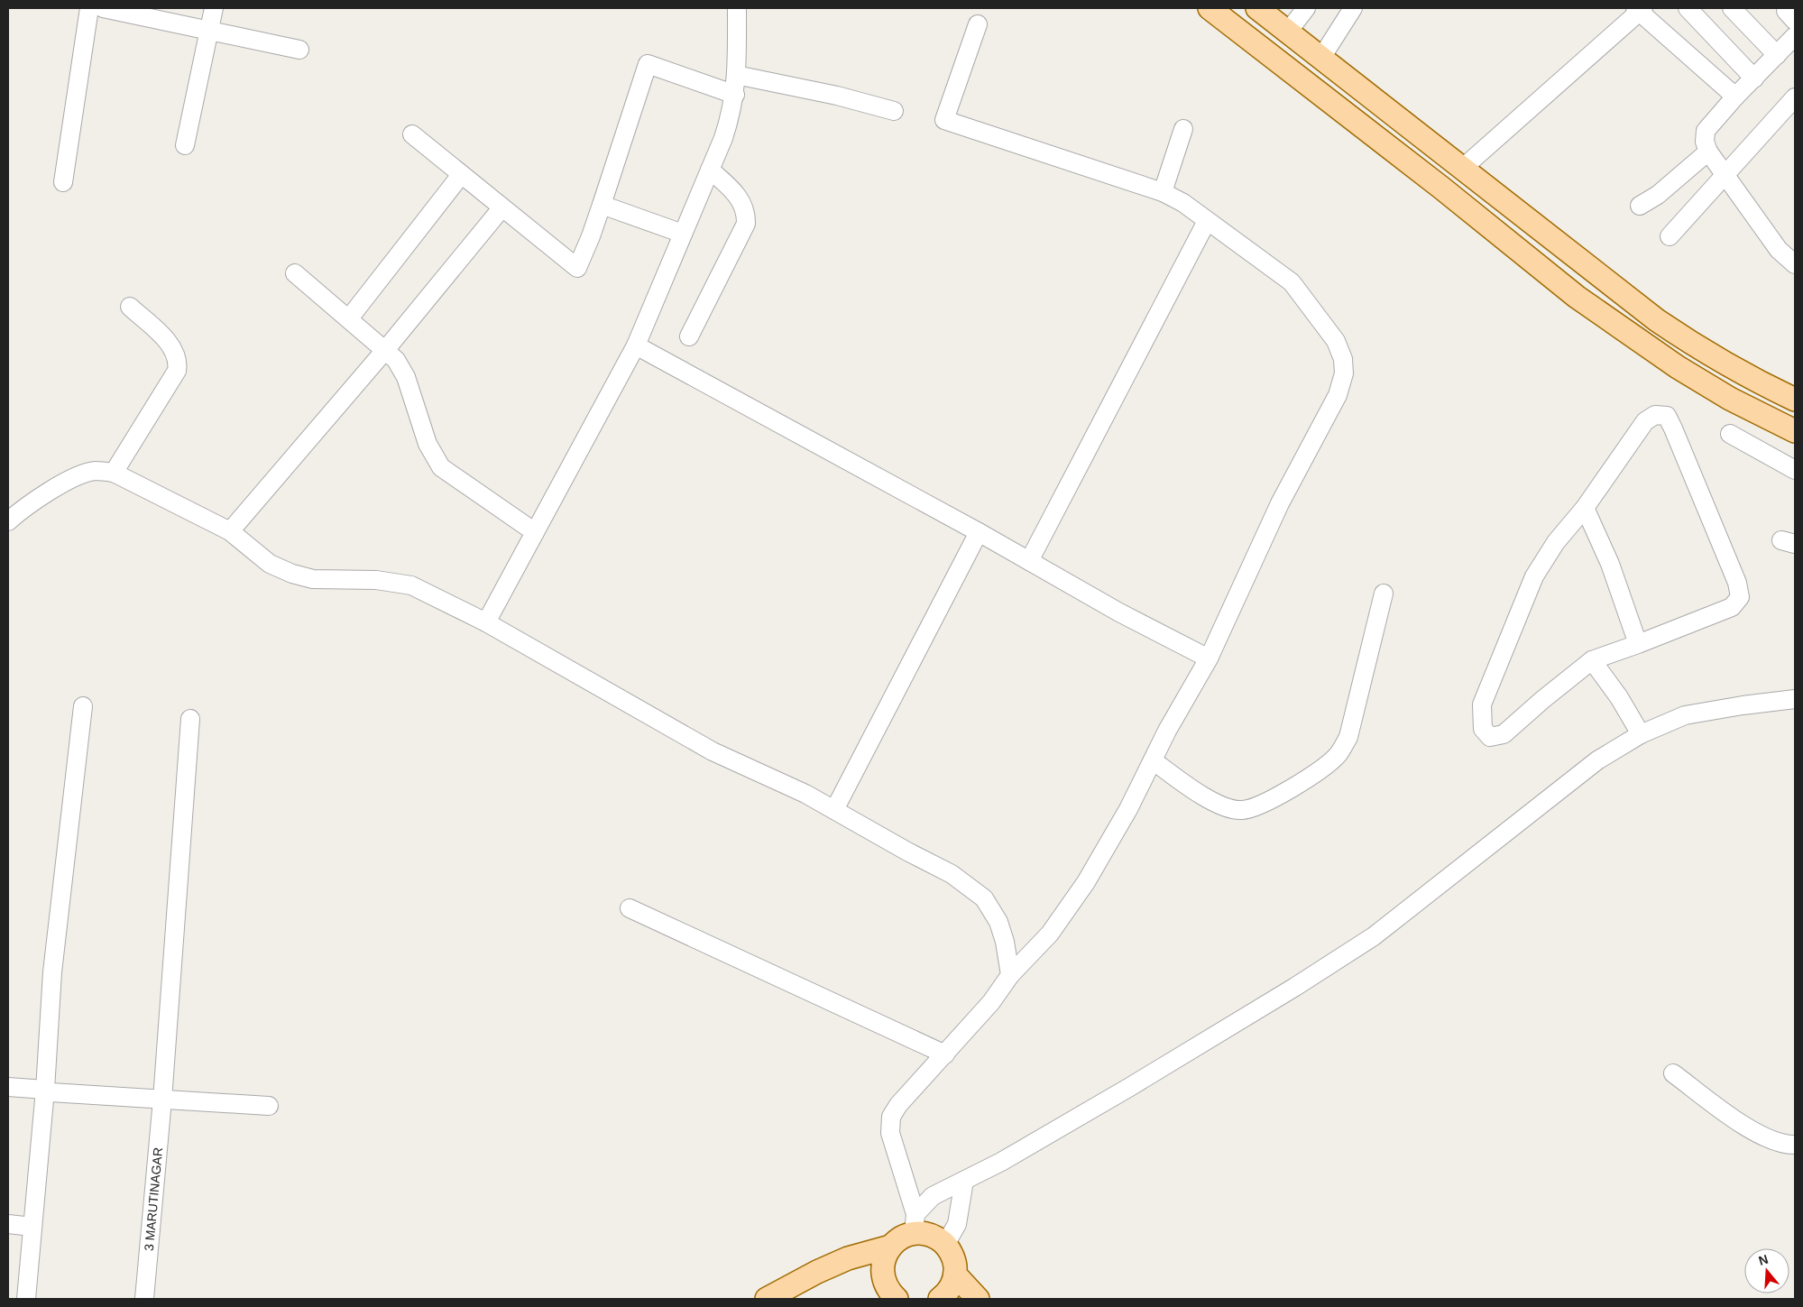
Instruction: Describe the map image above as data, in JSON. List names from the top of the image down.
{
  "streets": {
    "street": ["3 MARUTINAGAR"]
  },
  "north": "top"
}
